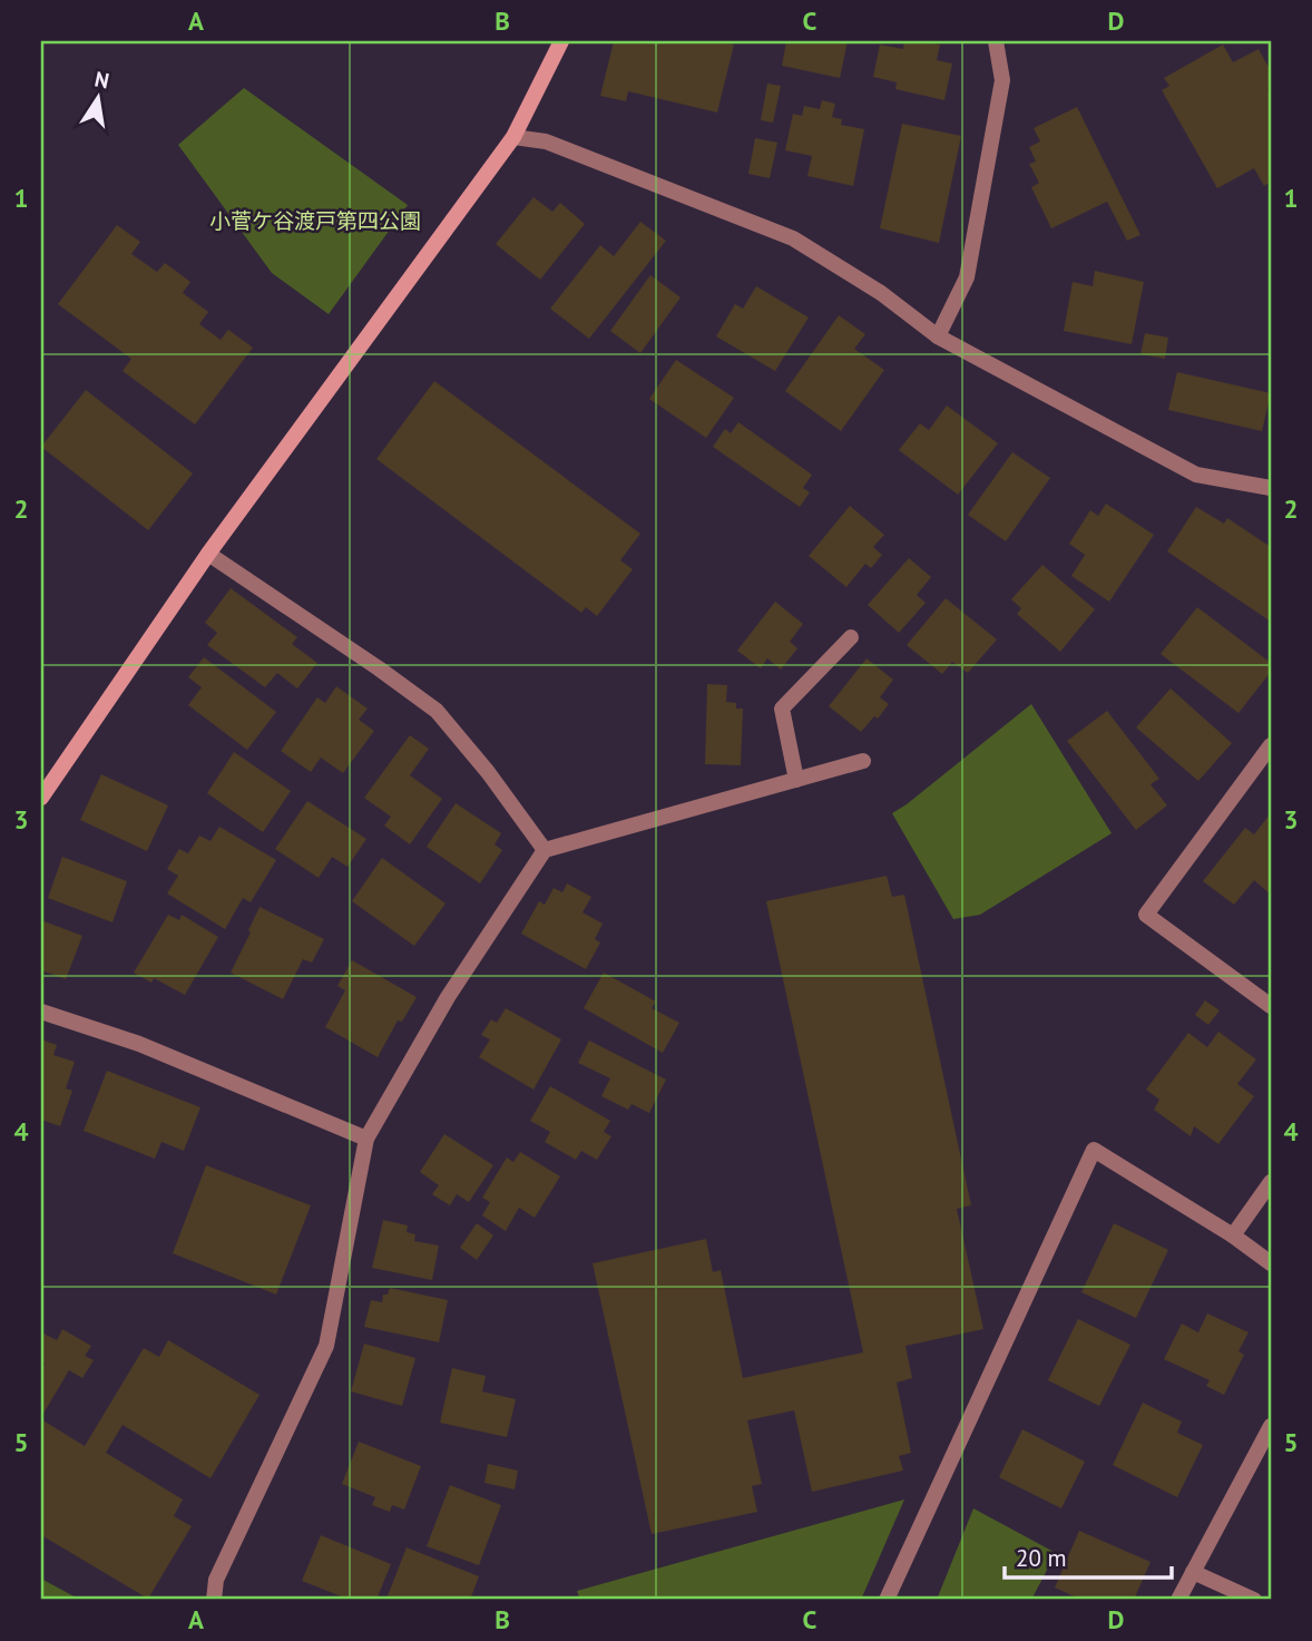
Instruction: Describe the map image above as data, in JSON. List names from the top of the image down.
{
  "parks": ["小菅ケ谷渡戸第四公園"],
  "scale_bar": "20 m",
  "north": "top",
  "grid": {
    "columns": [
      "A",
      "B",
      "C",
      "D"
    ],
    "rows": [
      "1",
      "2",
      "3",
      "4",
      "5"
    ]
  }
}
